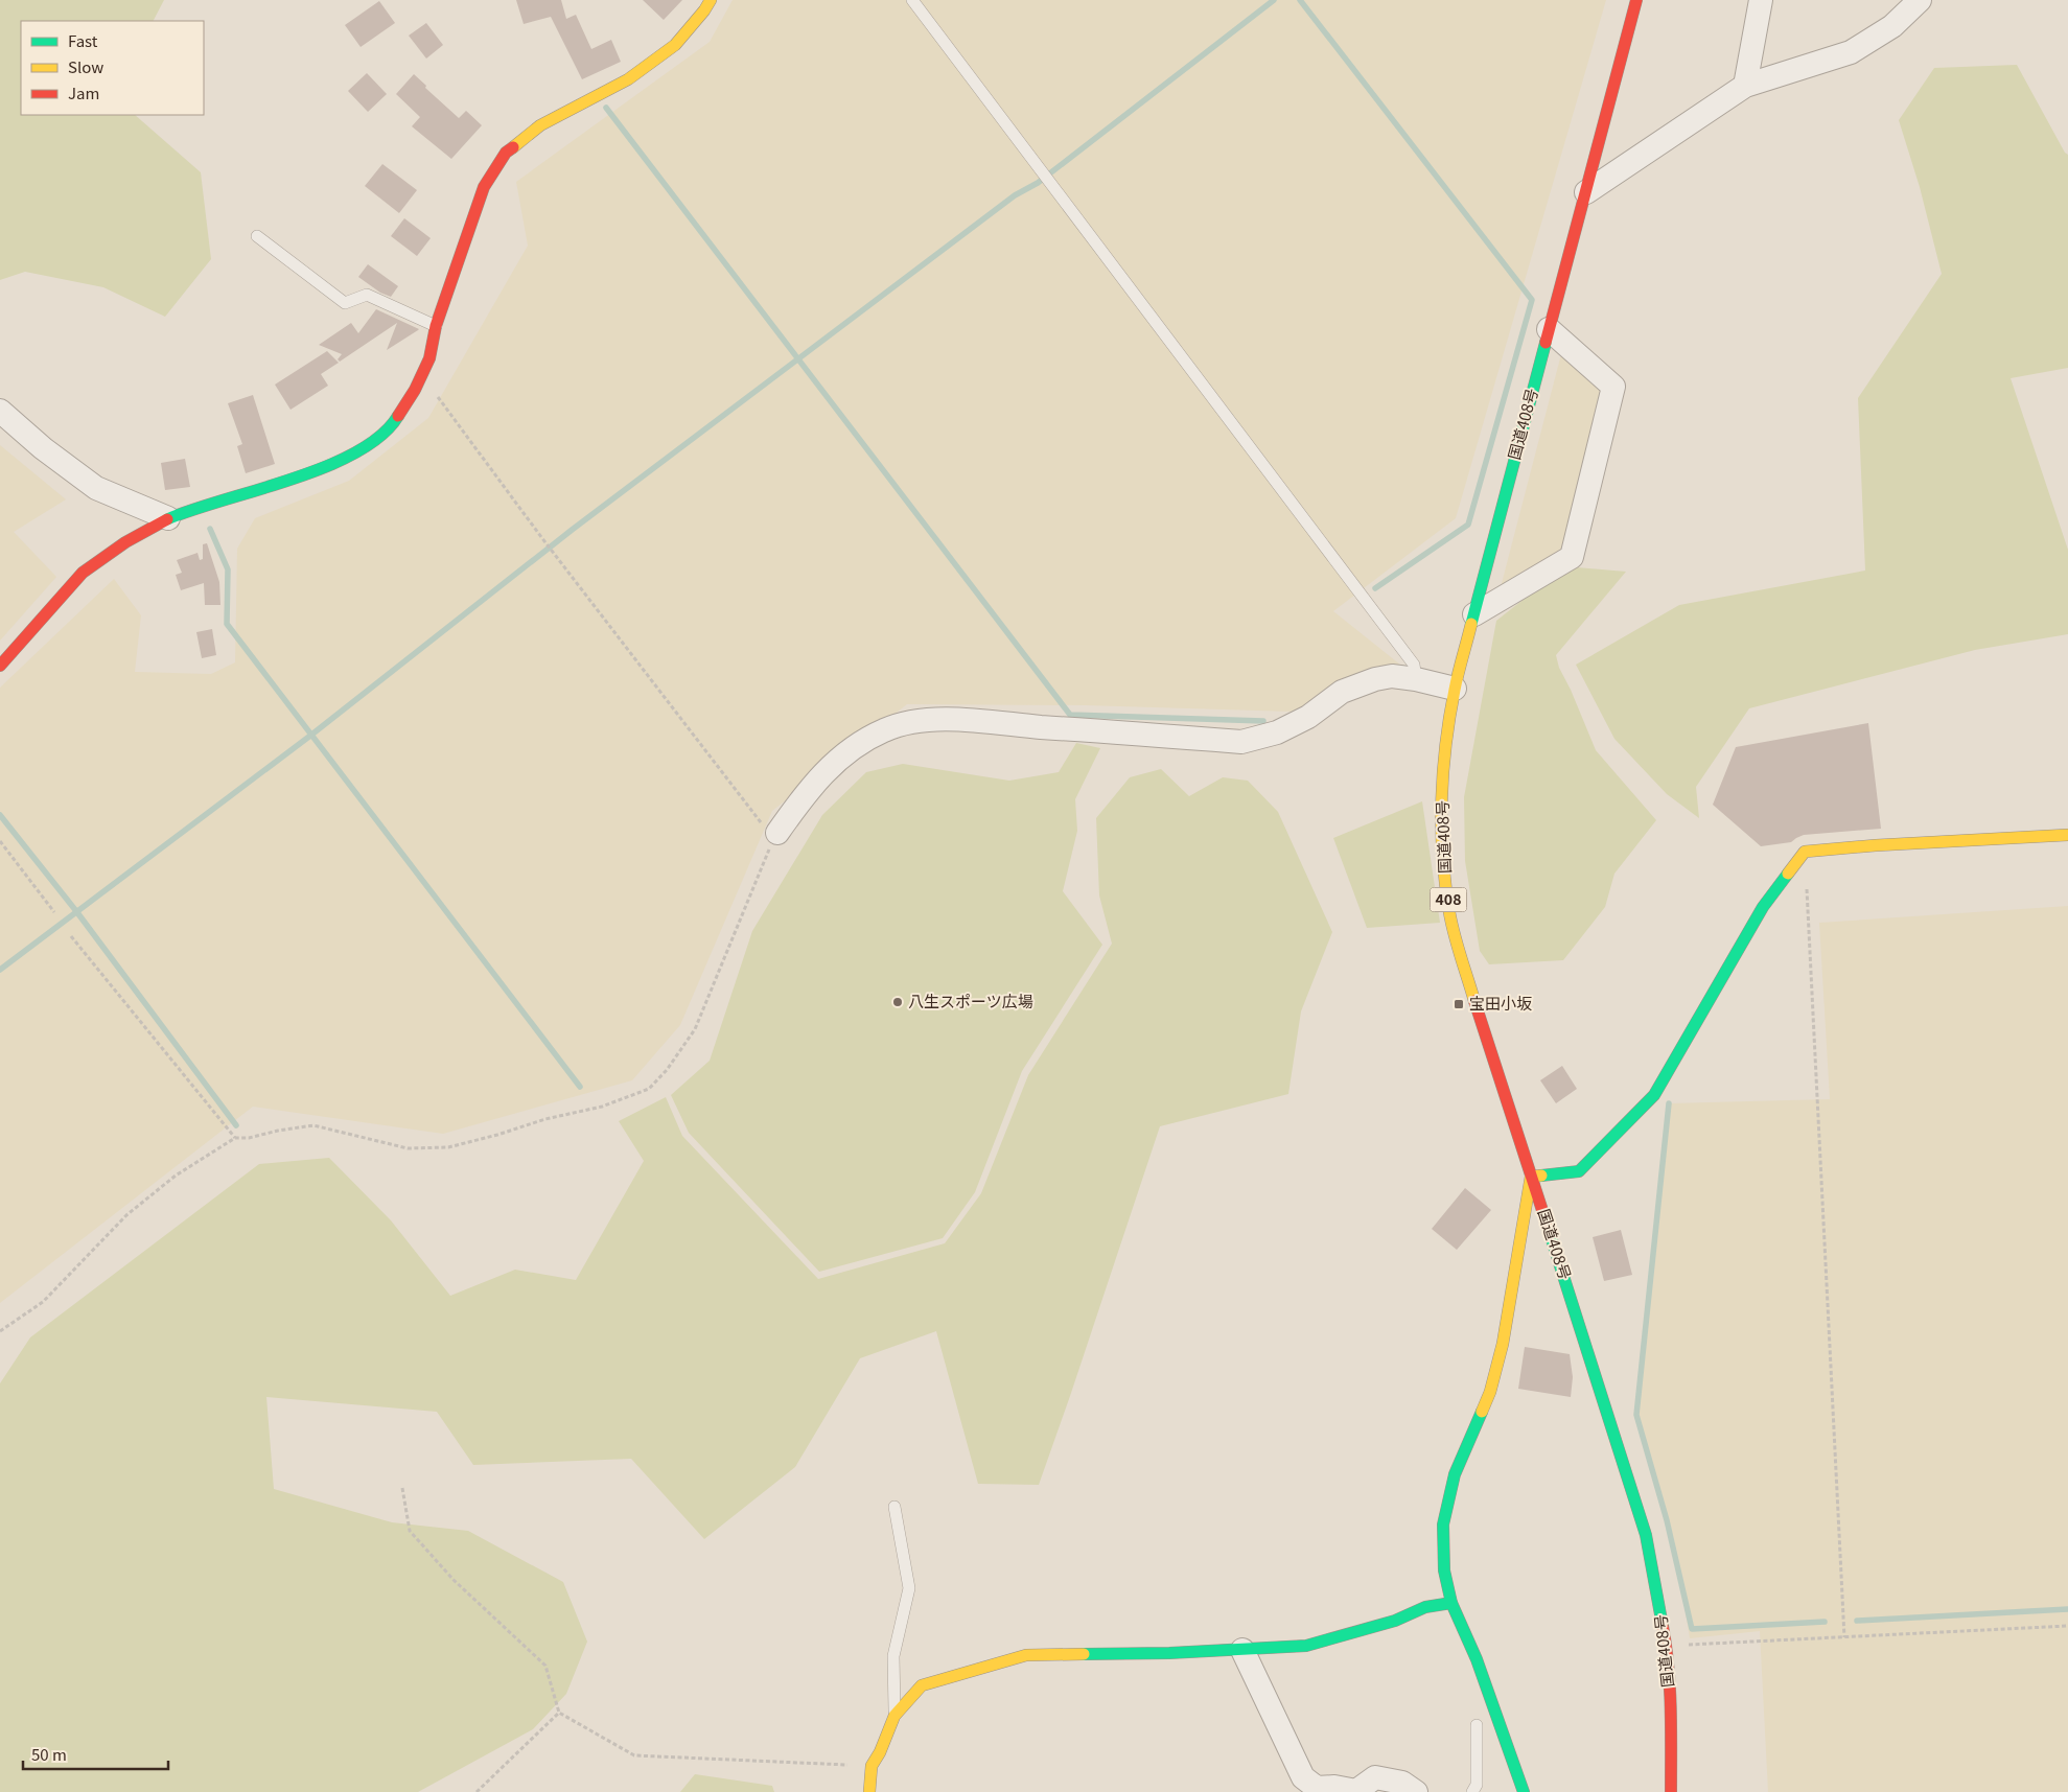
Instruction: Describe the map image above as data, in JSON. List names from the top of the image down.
{
  "streets": {
    "main road": ["国道408号", "408"]
  },
  "places": {
    "other": ["八生スポーツ広場"],
    "transit": ["宝田小坂"]
  },
  "legend": ["Fast", "Slow", "Jam"],
  "scale_bar": "50 m"
}
